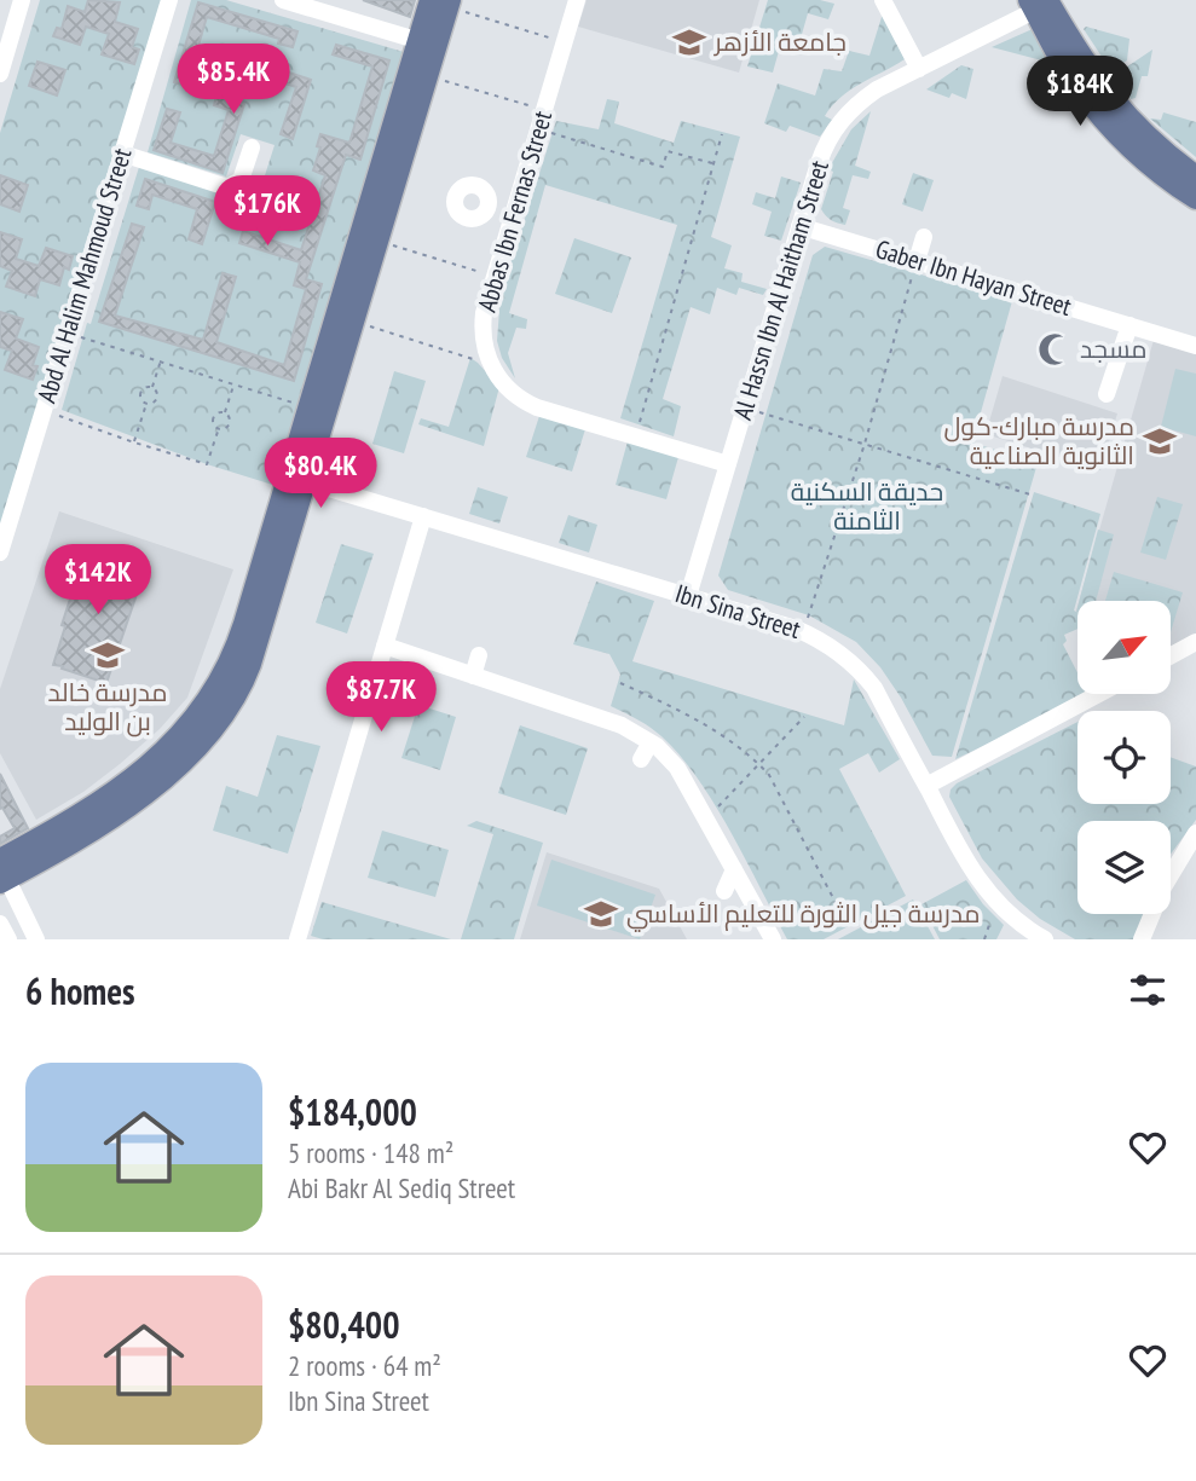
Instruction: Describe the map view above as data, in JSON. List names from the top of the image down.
{
  "streets": {
    "street": [
      "Abbas Ibn Fernas Street",
      "Abd Al Halim Mahmoud Street",
      "Gaber Ibn Hayan Street",
      "Al Hassn Ibn Al Haitham Street",
      "Ibn Sina Street"
    ]
  },
  "crossings": [
    ["Gaber Ibn Hayan Street", "Al Hassn Ibn Al Haitham Street"],
    ["Al Hassn Ibn Al Haitham Street", "Ibn Sina Street"]
  ],
  "parks": ["حديقة السكنية الثامنة"],
  "places": {
    "school or university": [
      "جامعة الأزهر",
      "مدرسة مبارك-كول الثانوية الصناعية",
      "مدرسة خالد بن الوليد",
      "مدرسة جيل الثورة للتعليم الأساسي"
    ],
    "mosque": ["مسجد"]
  },
  "north": "top right",
  "page": {
    "price": [
      "$85.4K",
      "$184K",
      "$176K",
      "$80.4K",
      "$142K",
      "$87.7K"
    ],
    "heading": "6 homes",
    "list": [
      {
        "name": "$184,000",
        "note": "5 rooms · 148 m² · Abi Bakr Al Sediq Street"
      },
      {
        "name": "$80,400",
        "note": "2 rooms · 64 m² · Ibn Sina Street"
      }
    ]
  }
}
